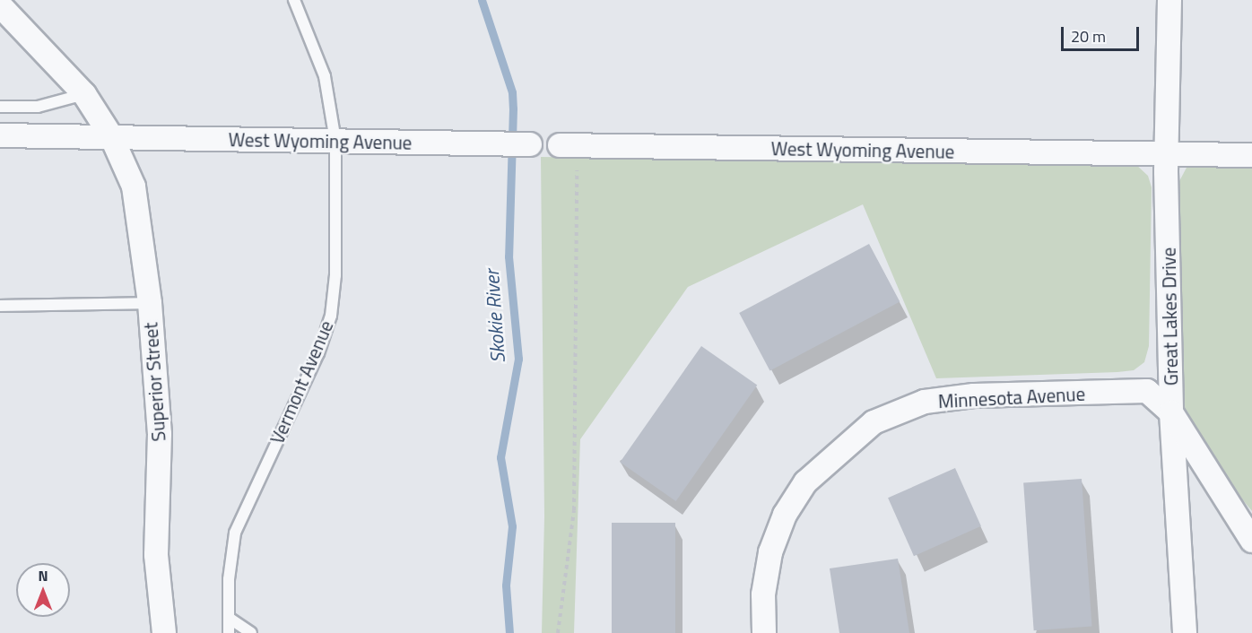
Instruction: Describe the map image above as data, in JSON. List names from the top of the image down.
{
  "streets": {
    "street": [
      "West Wyoming Avenue",
      "Great Lakes Drive",
      "Superior Street",
      "Minnesota Avenue"
    ],
    "lane": ["Vermont Avenue"]
  },
  "crossings": [
    ["West Wyoming Avenue", "Great Lakes Drive"],
    ["West Wyoming Avenue", "Superior Street"],
    ["West Wyoming Avenue", "Vermont Avenue"],
    ["Great Lakes Drive", "Minnesota Avenue"]
  ],
  "water": ["Skokie River"],
  "scale_bar": "20 m",
  "north": "top"
}
